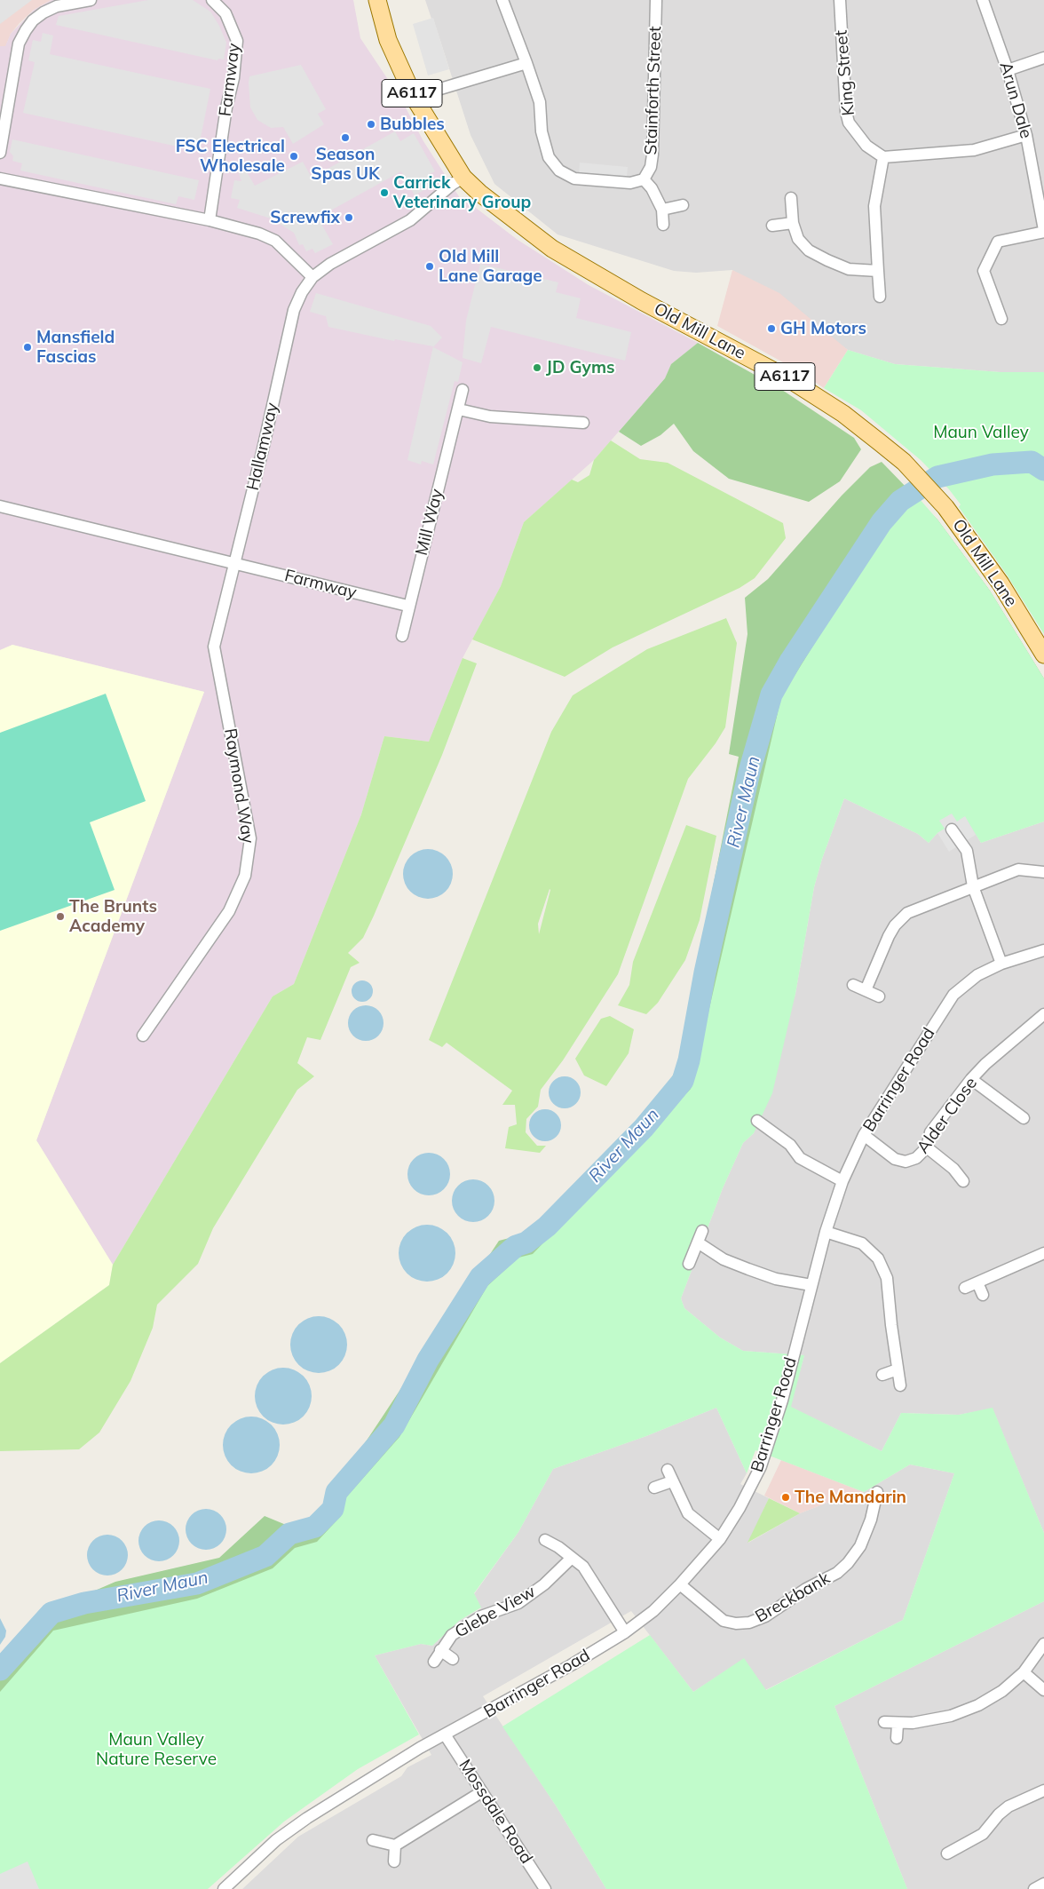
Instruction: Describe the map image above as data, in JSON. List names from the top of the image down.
{
  "streets": {
    "main road": ["A6117", "Old Mill Lane"],
    "street": [
      "King Street",
      "Farmway",
      "Stainforth Street",
      "Arun Dale",
      "Hallamway",
      "Mill Way",
      "Raymond Way",
      "Barringer Road",
      "Alder Close",
      "Breckbank",
      "Glebe View",
      "Mossdale Road"
    ]
  },
  "crossings": [
    ["Farmway", "Hallamway"],
    ["Farmway", "Mill Way"],
    ["Farmway", "Raymond Way"],
    ["Old Mill Lane", "Hallamway"],
    ["Hallamway", "Raymond Way"],
    ["Barringer Road", "Alder Close"],
    ["Barringer Road", "Breckbank"],
    ["Barringer Road", "Mossdale Road"]
  ],
  "water": ["River Maun"],
  "parks": ["Maun Valley", "Maun Valley Nature Reserve"],
  "places": [
    "Bubbles",
    "Season Spas UK",
    "FSC Electrical Wholesale",
    "Carrick Veterinary Group",
    "Screwfix",
    "Old Mill Lane Garage",
    "GH Motors",
    "Mansfield Fascias",
    "JD Gyms",
    "The Brunts Academy",
    "The Mandarin"
  ]
}
